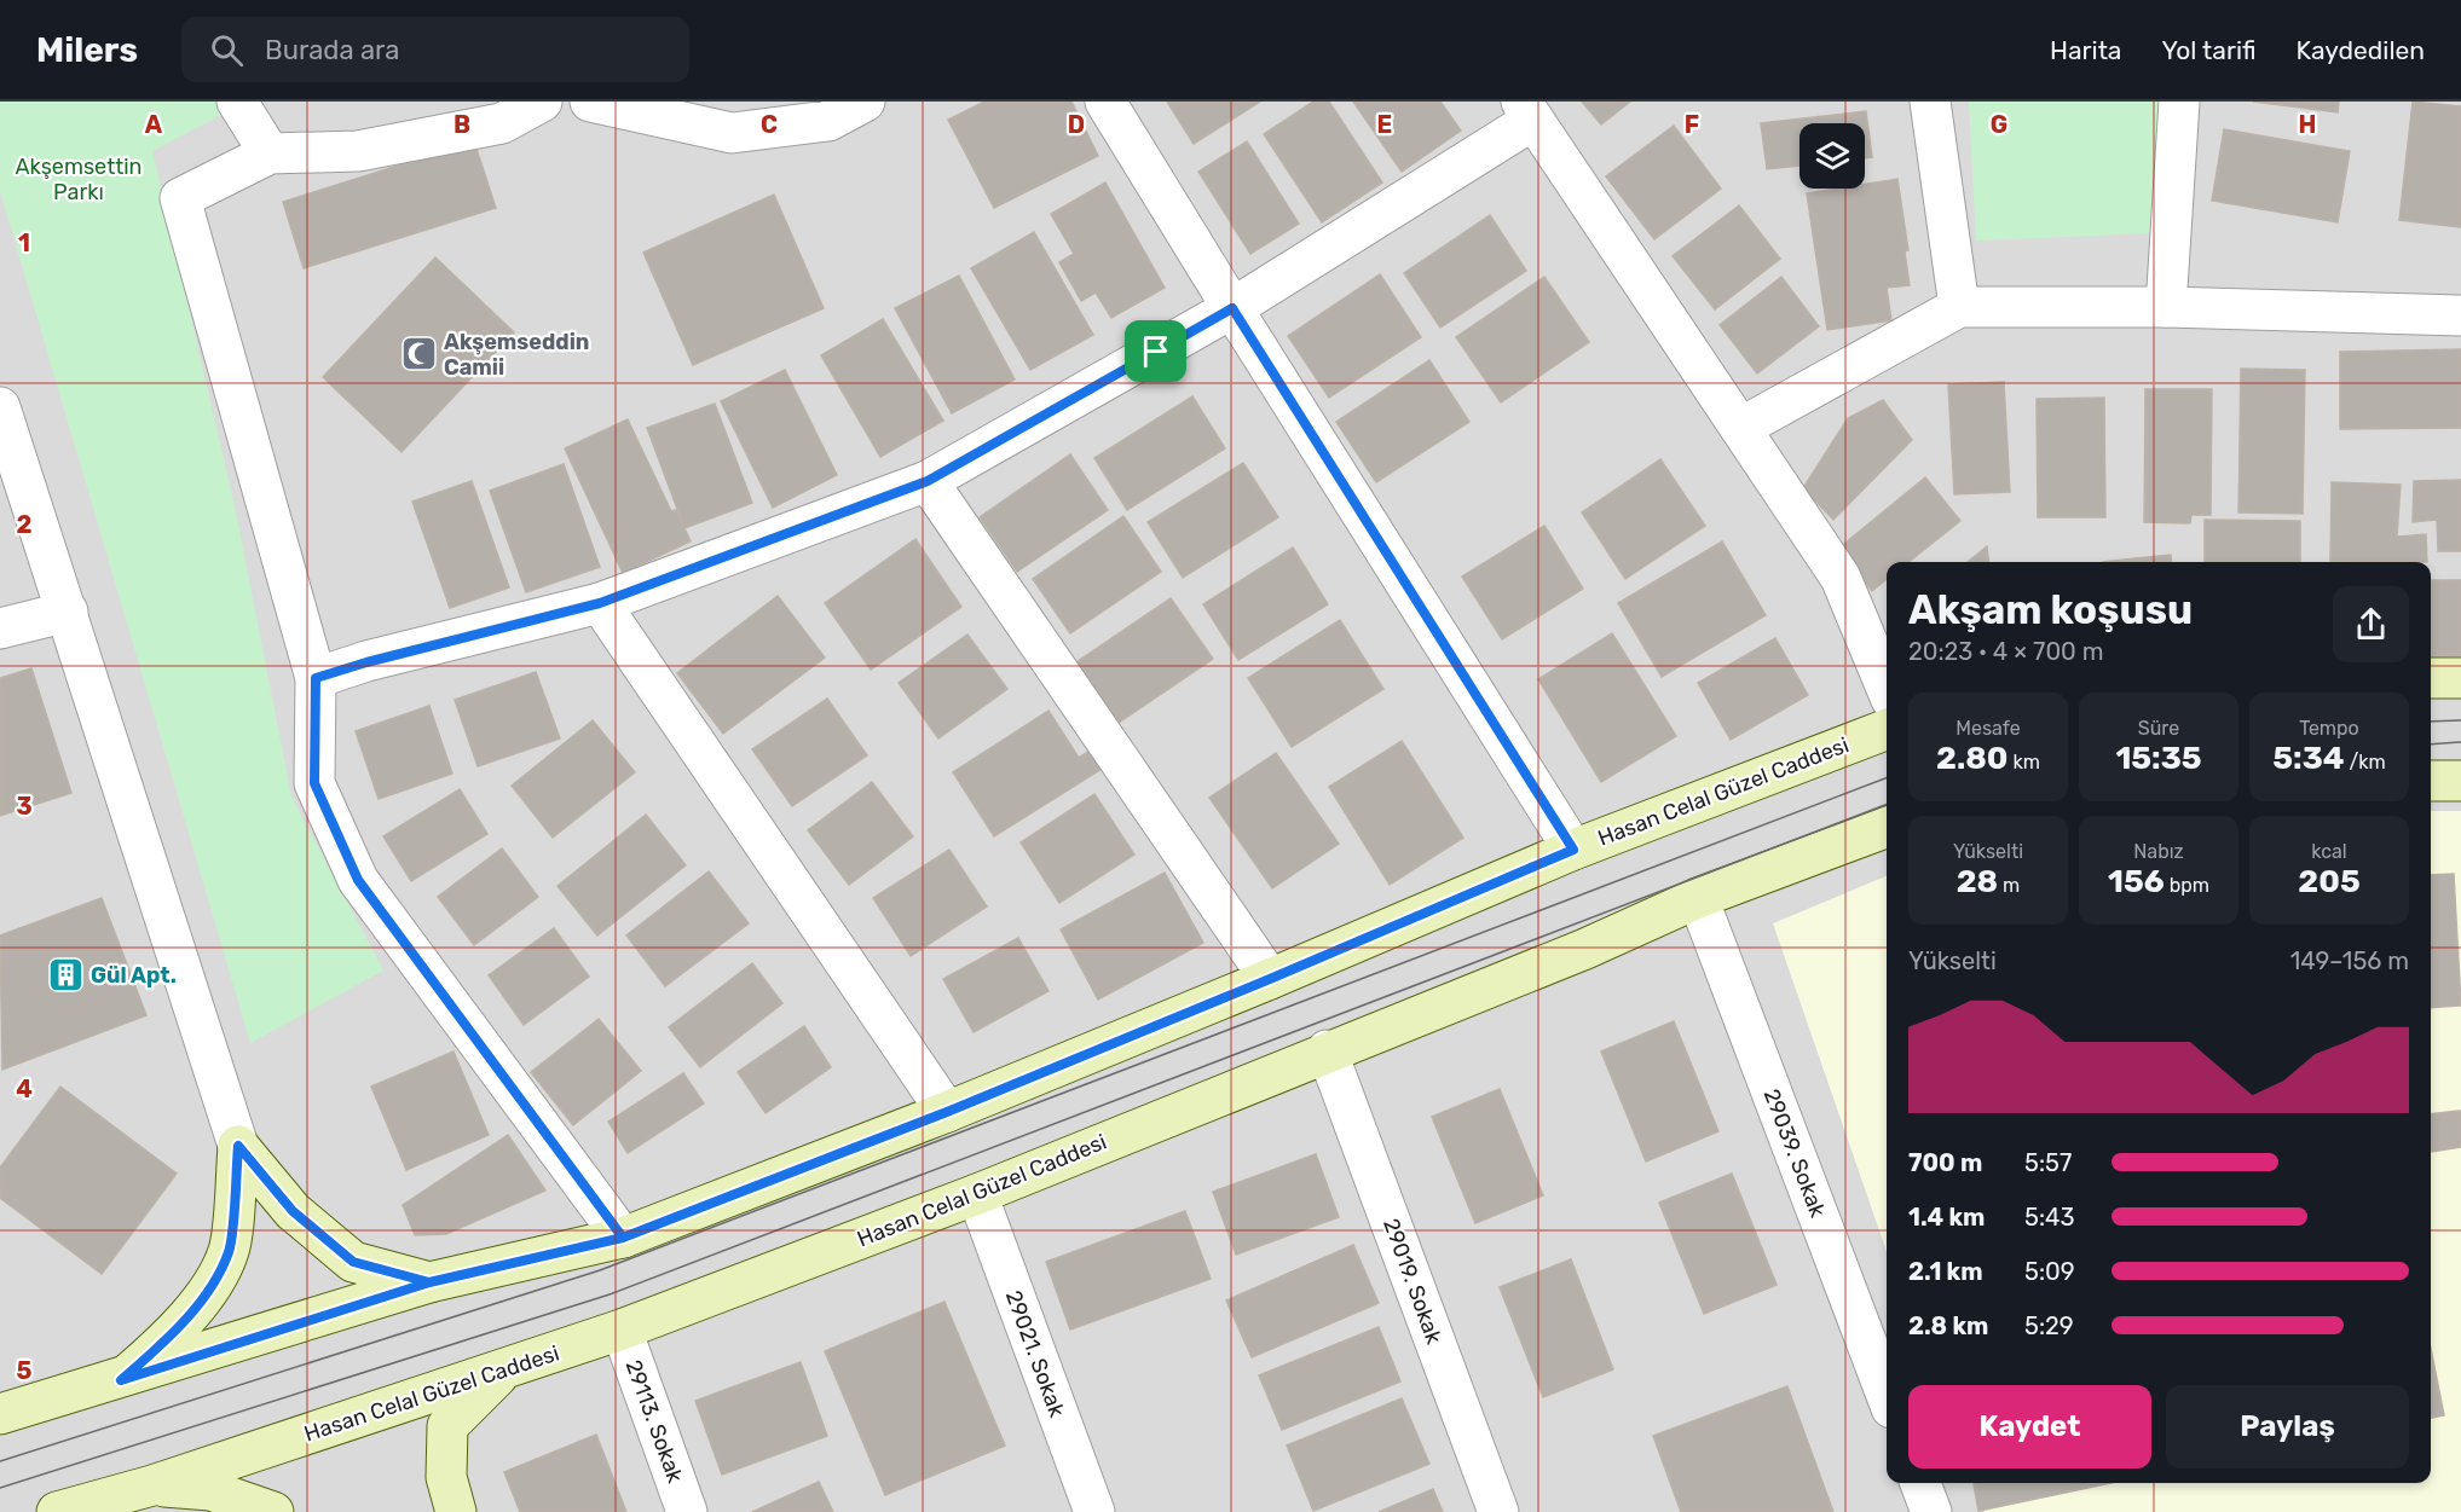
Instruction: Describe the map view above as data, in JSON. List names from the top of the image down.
{
  "streets": {
    "main road": ["Hasan Celal Güzel Caddesi"],
    "street": [
      "29039. Sokak",
      "29019. Sokak",
      "29021. Sokak",
      "29113. Sokak"
    ]
  },
  "crossings": [
    ["Hasan Celal Güzel Caddesi", "29039. Sokak"],
    ["Hasan Celal Güzel Caddesi", "29019. Sokak"],
    ["Hasan Celal Güzel Caddesi", "29021. Sokak"],
    ["Hasan Celal Güzel Caddesi", "29113. Sokak"]
  ],
  "parks": ["Akşemsettin Parkı"],
  "places": {
    "mosque": ["Akşemseddin Camii"],
    "building": ["Gül Apt."]
  },
  "page": {
    "header": "Milers",
    "search": "Burada ara",
    "nav": ["Harita", "Yol tarifi", "Kaydedilen"],
    "heading": ["Akşam koşusu", "20:23 · 4 × 700 m"],
    "stats": [
      ["Mesafe", "2.80 km"],
      ["Süre", "15:35"],
      ["Tempo", "5:34 /km"],
      ["Yükselti", "28 m"],
      ["Nabız", "156 bpm"],
      ["kcal", "205"]
    ],
    "chart": ["Yükselti", "149–156 m"],
    "list": [
      {
        "name": "700 m",
        "note": "5:57"
      },
      {
        "name": "1.4 km",
        "note": "5:43"
      },
      {
        "name": "2.1 km",
        "note": "5:09"
      },
      {
        "name": "2.8 km",
        "note": "5:29"
      }
    ],
    "buttons": ["Kaydet", "Paylaş"]
  },
  "grid": {
    "columns": [
      "A",
      "B",
      "C",
      "D",
      "E",
      "F",
      "G",
      "H"
    ],
    "rows": [
      "1",
      "2",
      "3",
      "4",
      "5"
    ]
  }
}
